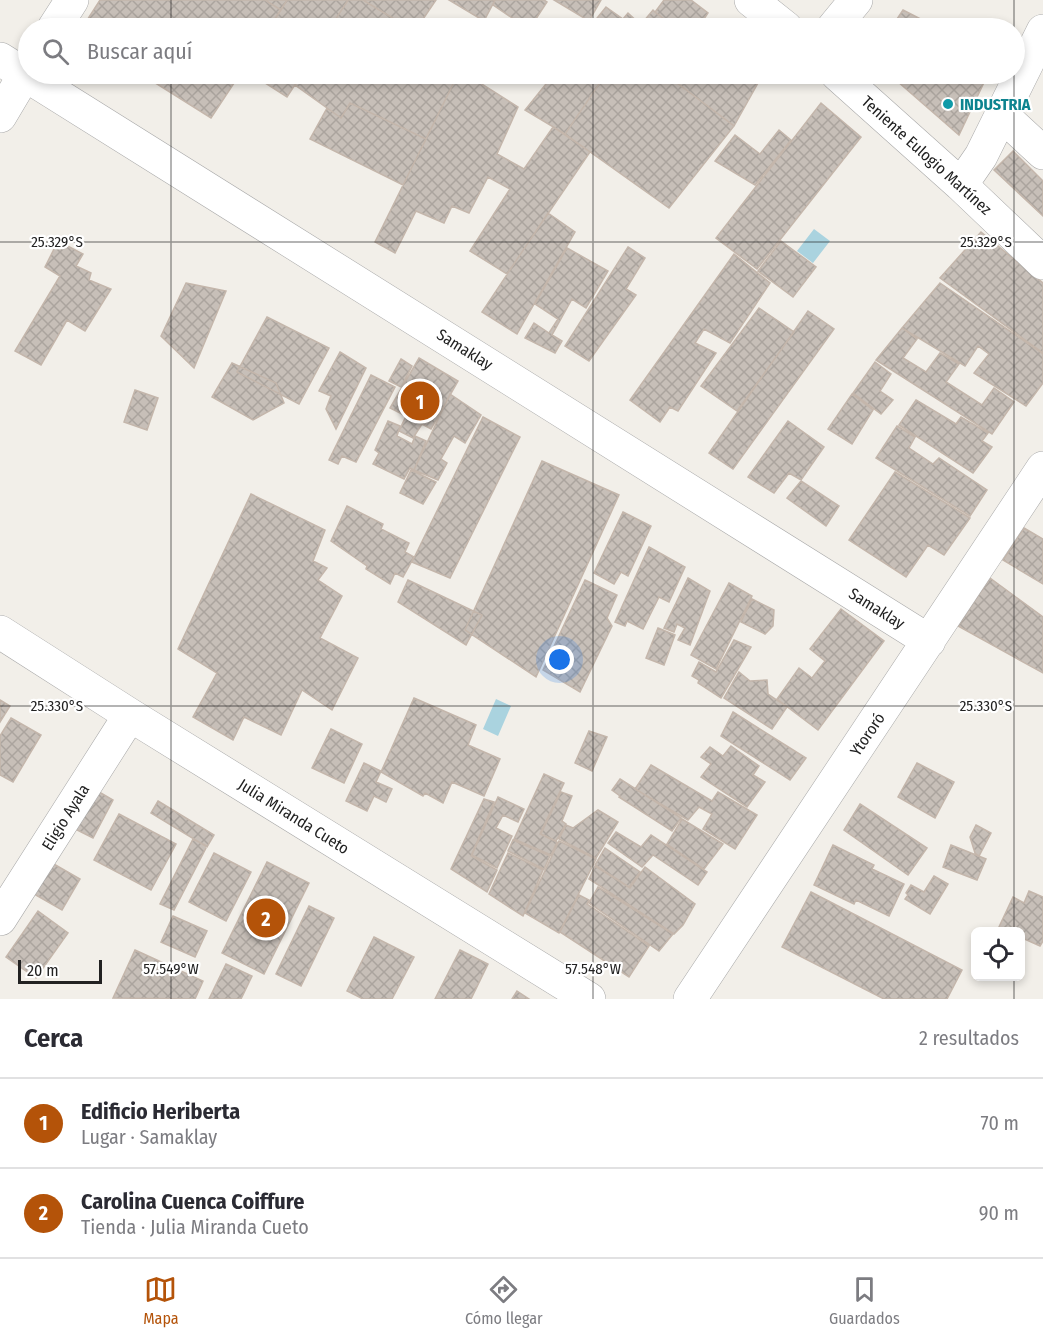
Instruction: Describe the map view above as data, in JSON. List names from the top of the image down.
{
  "streets": {
    "street": [
      "Teniente Eulogio Martínez",
      "Samaklay",
      "Ytororó",
      "Julia Miranda Cueto",
      "Eligio Ayala"
    ]
  },
  "crossings": [
    ["Samaklay", "Ytororó"],
    ["Julia Miranda Cueto", "Eligio Ayala"]
  ],
  "places": ["INDUSTRIA"],
  "scale_bar": "20 m",
  "page": {
    "search": "Buscar aquí",
    "pins": ["1", "2"],
    "scale": "20 m",
    "heading": ["Cerca", "2 resultados"],
    "list": [
      {
        "mark": "1",
        "name": "Edificio Heriberta",
        "note": "Lugar · Samaklay",
        "value": "70 m"
      },
      {
        "mark": "2",
        "name": "Carolina Cuenca Coiffure",
        "note": "Tienda · Julia Miranda Cueto",
        "value": "90 m"
      }
    ],
    "nav": ["Mapa", "Cómo llegar", "Guardados"]
  },
  "coordinates": [
    "25.329°S",
    "25.330°S",
    "57.549°W",
    "57.548°W"
  ]
}
